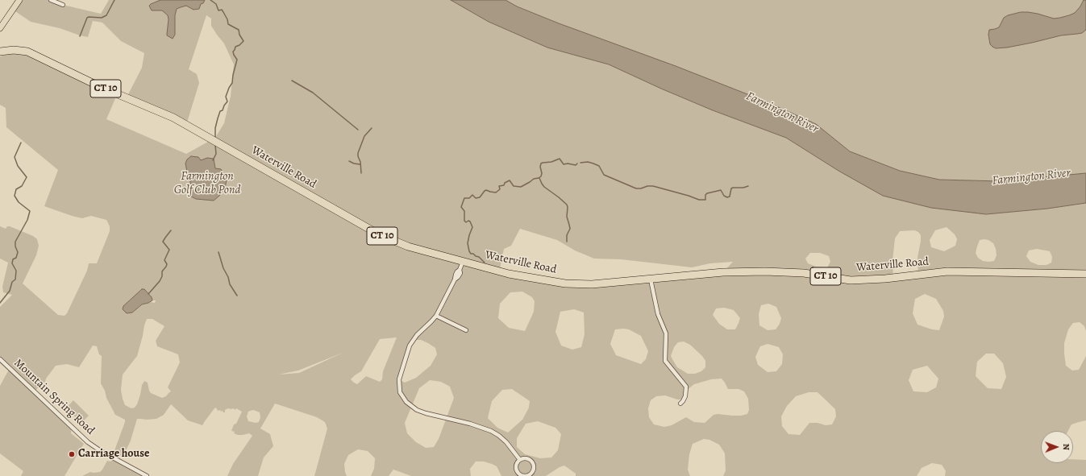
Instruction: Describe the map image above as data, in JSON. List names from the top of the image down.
{
  "streets": {
    "highway": ["CT 10", "Waterville Road"],
    "street": ["Mountain Spring Road"]
  },
  "water": ["Farmington River", "Farmington Golf Club Pond"],
  "places": ["Carriage house"],
  "north": "right"
}
